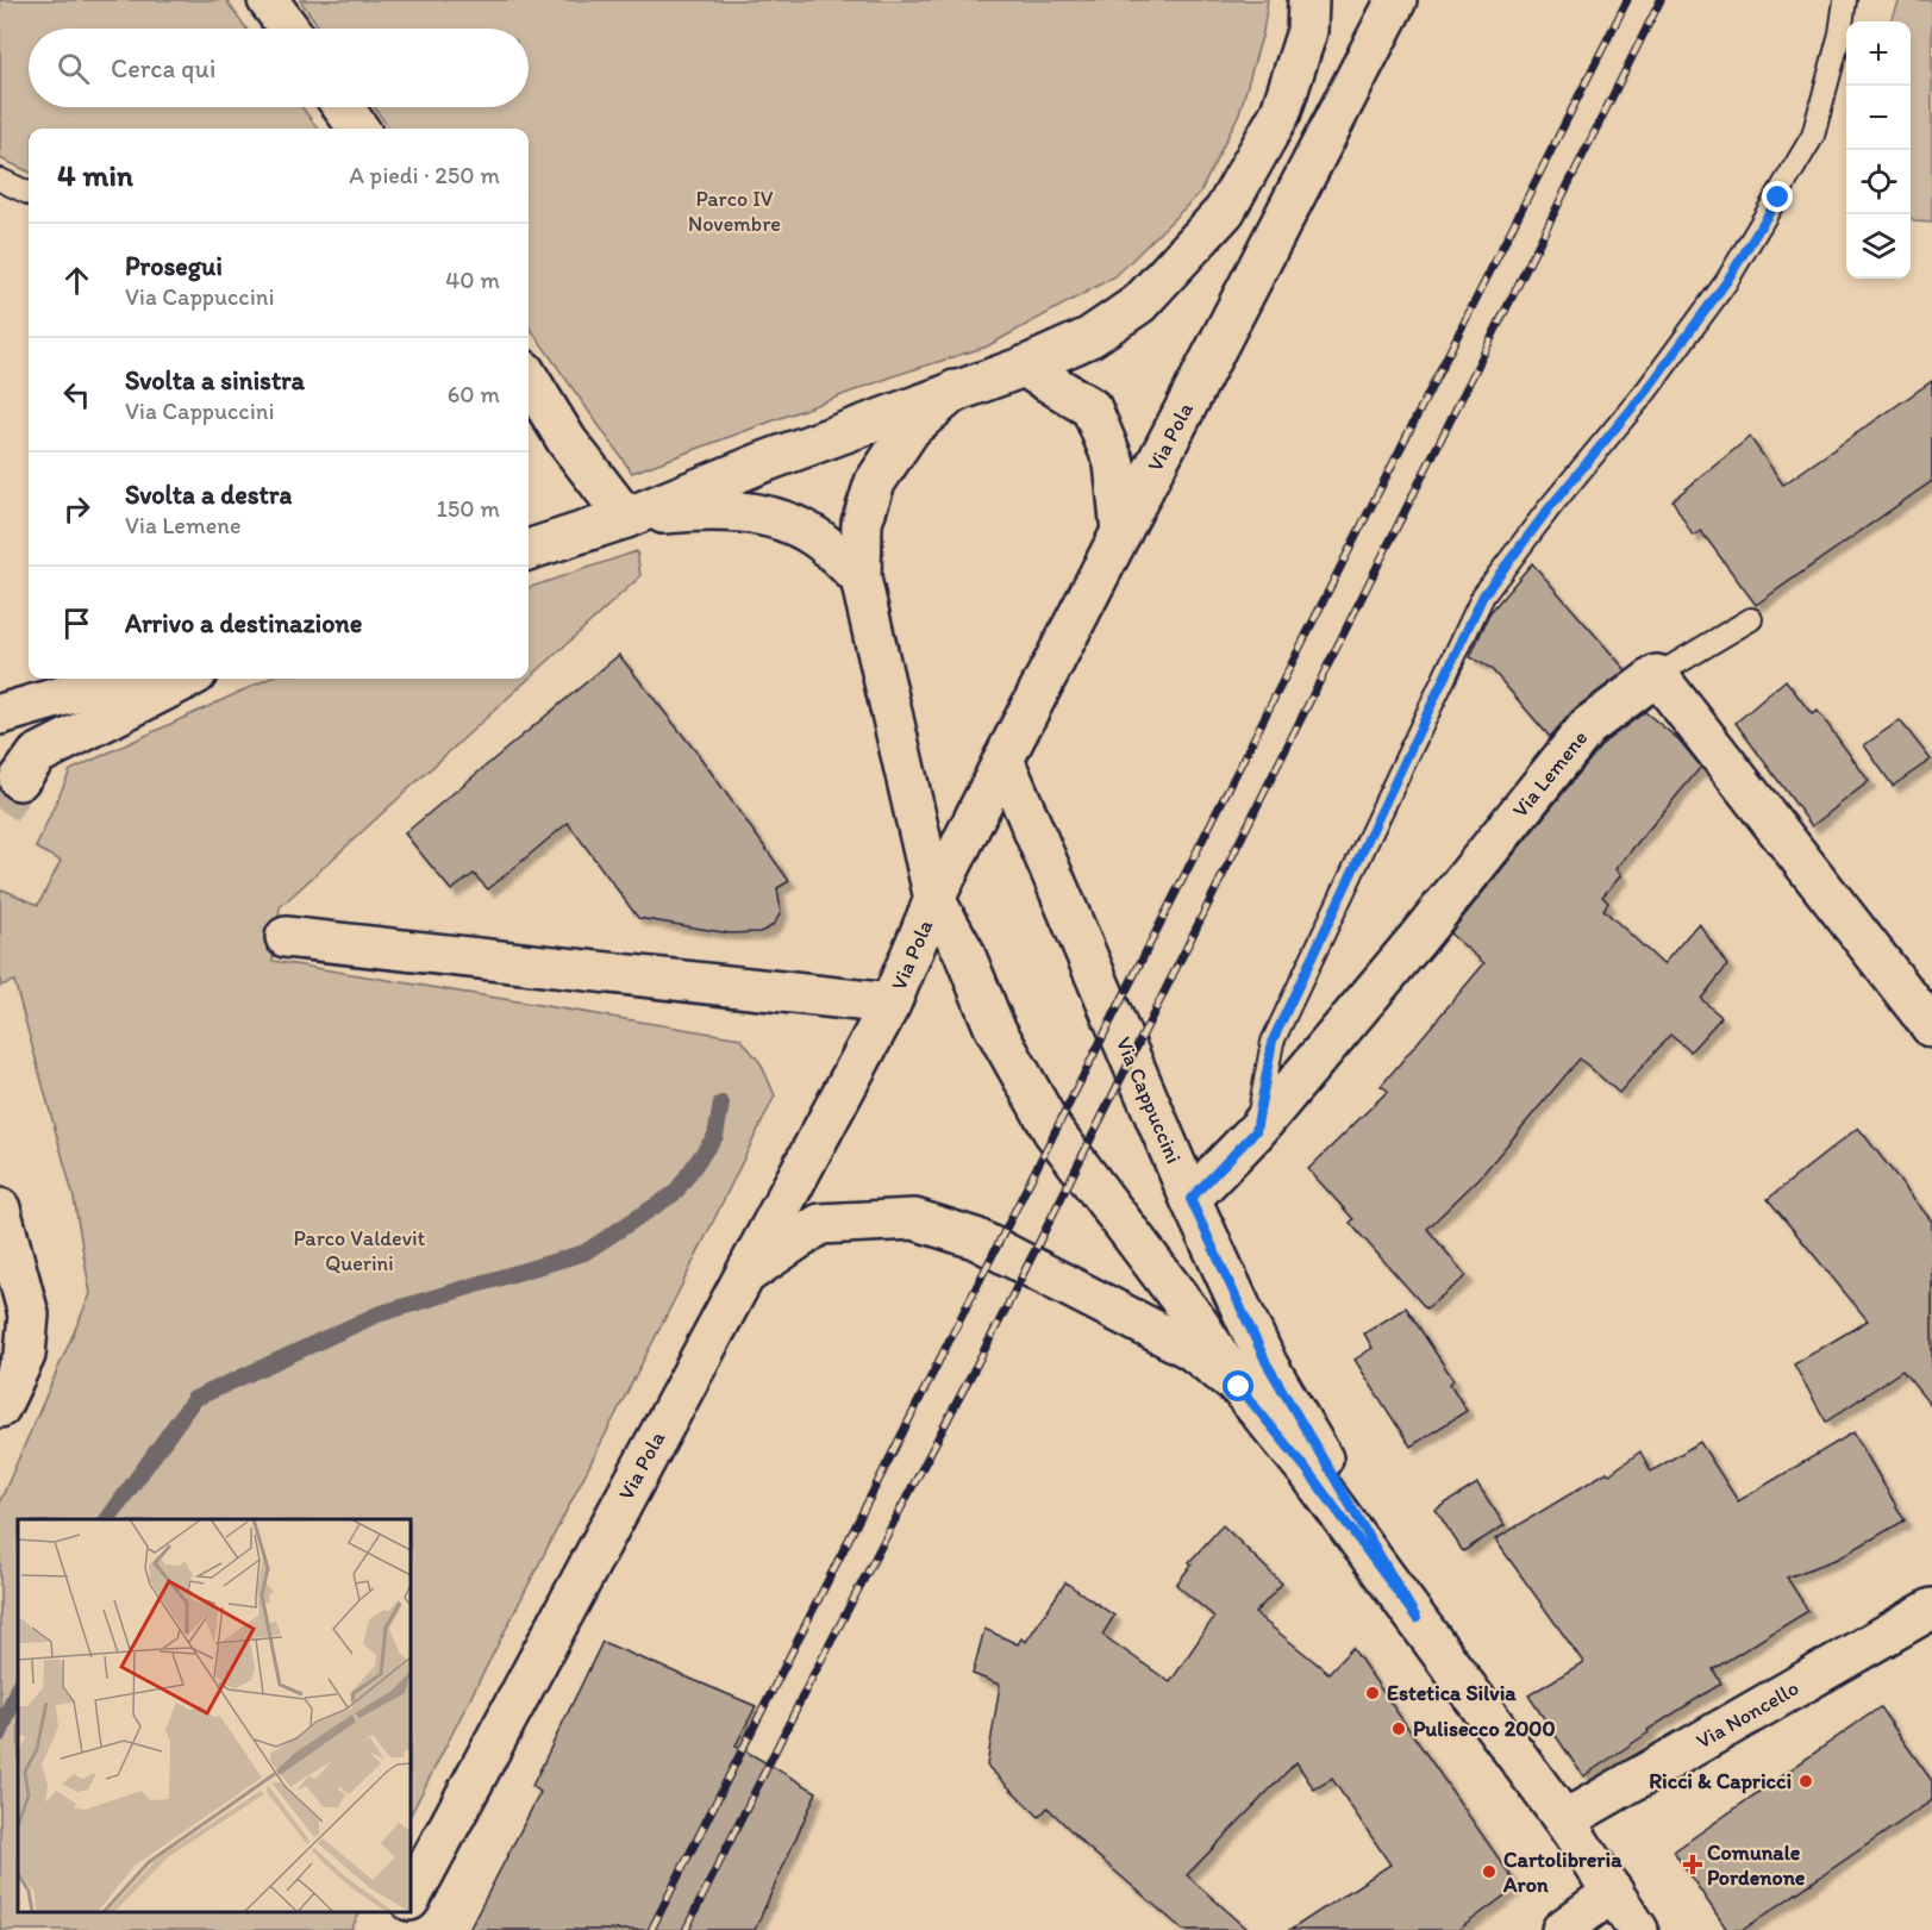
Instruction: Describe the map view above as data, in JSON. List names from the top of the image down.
{
  "streets": {
    "street": [
      "Via Pola",
      "Via Lemene",
      "Via Cappuccini",
      "Via Noncello"
    ]
  },
  "crossings": [
    ["Via Pola", "Via Cappuccini"],
    ["Via Lemene", "Via Cappuccini"],
    ["Via Cappuccini", "Via Noncello"]
  ],
  "parks": ["Parco IV Novembre", "Parco Valdevit Querini"],
  "places": {
    "other": [
      "Estetica Silvia",
      "Pulisecco 2000",
      "Ricci & Capricci",
      "Cartolibreria Aron"
    ],
    "health": ["Comunale Pordenone"]
  },
  "page": {
    "map_buttons": ["+", "−"],
    "search": "Cerca qui",
    "heading": ["4 min", "A piedi · 250 m"],
    "list": [
      ["Prosegui", "Via Cappuccini", "40 m"],
      ["Svolta a sinistra", "Via Cappuccini", "60 m"],
      ["Svolta a destra", "Via Lemene", "150 m"],
      "Arrivo a destinazione"
    ]
  }
}
